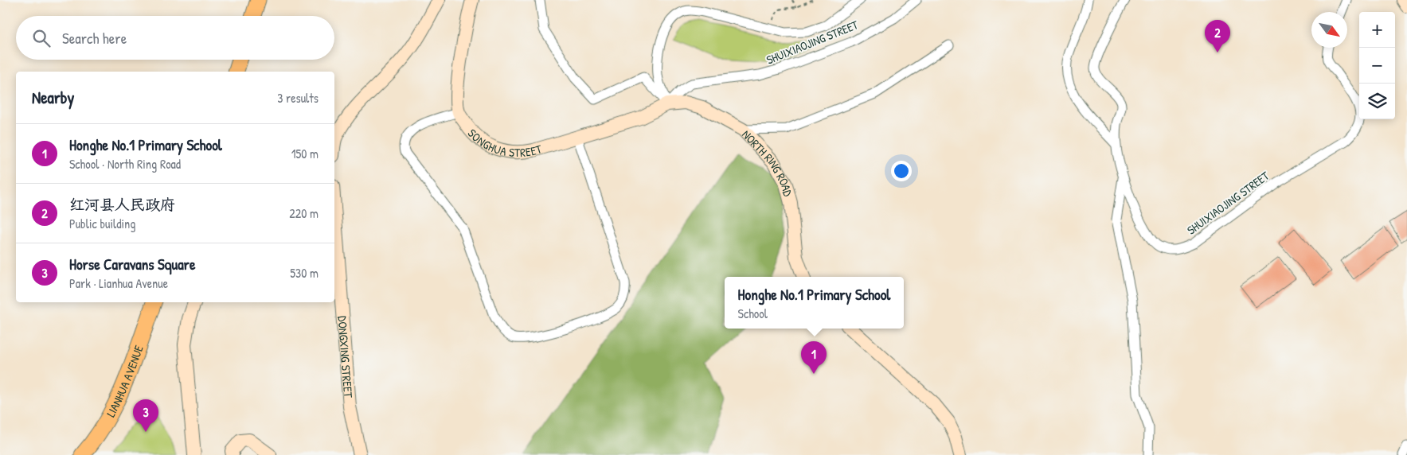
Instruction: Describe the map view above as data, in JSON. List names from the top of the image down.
{
  "streets": {
    "main road": ["LIANHUA AVENUE"],
    "street": [
      "SHUIXIAOJING STREET",
      "SONGHUA STREET",
      "NORTH RING ROAD",
      "DONGXING STREET"
    ]
  },
  "crossings": [
    ["SHUIXIAOJING STREET", "SONGHUA STREET"],
    ["SHUIXIAOJING STREET", "NORTH RING ROAD"],
    ["SONGHUA STREET", "NORTH RING ROAD"]
  ],
  "north": "bottom right",
  "page": {
    "map_buttons": ["+", "−"],
    "search": "Search here",
    "pins": ["2", "1", "3"],
    "heading": ["Nearby", "3 results"],
    "list": [
      {
        "mark": "1",
        "name": "Honghe No.1 Primary School",
        "note": "School · North Ring Road",
        "value": "150 m"
      },
      {
        "mark": "2",
        "name": "红河县人民政府",
        "note": "Public building",
        "value": "220 m"
      },
      {
        "mark": "3",
        "name": "Horse Caravans Square",
        "note": "Park · Lianhua Avenue",
        "value": "530 m"
      }
    ],
    "popup": ["Honghe No.1 Primary School", "School"]
  }
}
